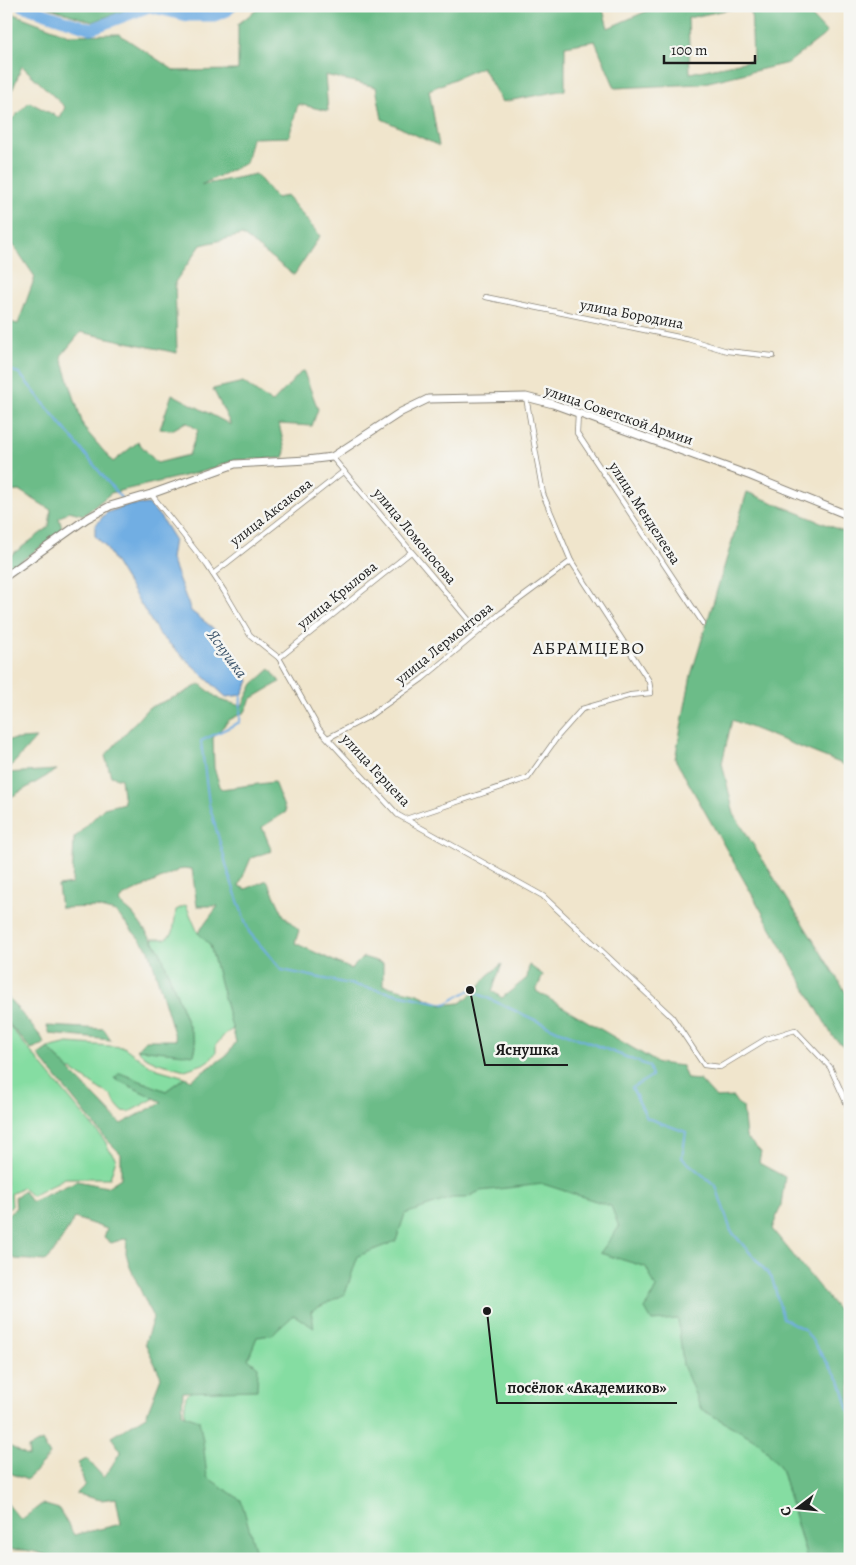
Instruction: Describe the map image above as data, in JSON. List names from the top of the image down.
{
  "streets": {
    "street": [
      "улица Бородина",
      "улица Советской Армии",
      "улица Аксакова",
      "улица Менделеева",
      "улица Ломоносова",
      "улица Крылова",
      "улица Лермонтова",
      "улица Герцена"
    ]
  },
  "crossings": [
    ["улица Советской Армии", "улица Менделеева"],
    ["улица Советской Армии", "улица Ломоносова"],
    ["улица Советской Армии", "улица Герцена"],
    ["улица Аксакова", "улица Ломоносова"],
    ["улица Аксакова", "улица Герцена"],
    ["улица Ломоносова", "улица Крылова"],
    ["улица Ломоносова", "улица Лермонтова"],
    ["улица Крылова", "улица Герцена"],
    ["улица Лермонтова", "улица Герцена"]
  ],
  "districts": ["АБРАМЦЕВО"],
  "water": ["Яснушка"],
  "places": ["Яснушка", "посёлок «Академиков»"],
  "scale_bar": "100 m",
  "north": "left"
}
